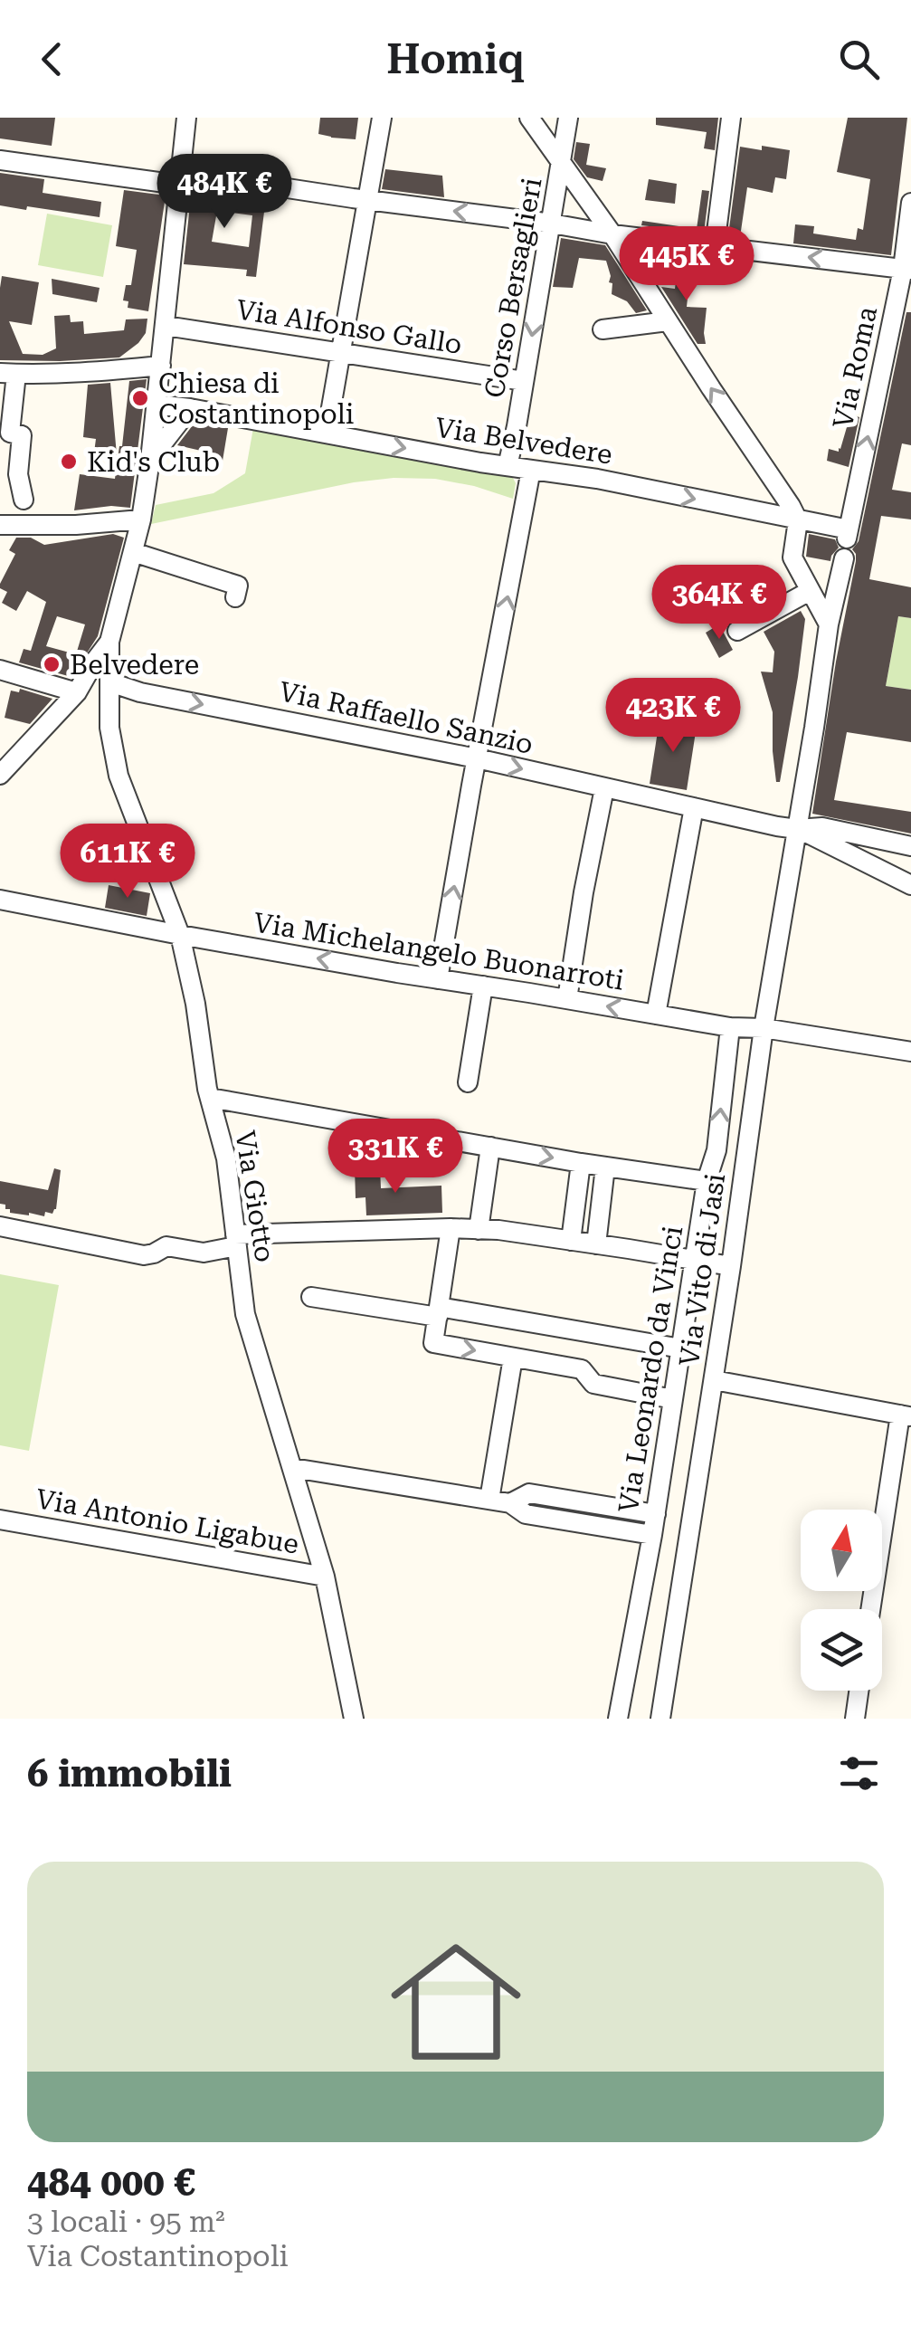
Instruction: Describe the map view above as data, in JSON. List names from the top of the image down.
{
  "streets": {
    "street": [
      "Corso Bersaglieri",
      "Via Alfonso Gallo",
      "Via Roma",
      "Via Belvedere",
      "Via Raffaello Sanzio",
      "Via Michelangelo Buonarroti",
      "Via Giotto",
      "Via Vito di Jasi",
      "Via Leonardo da Vinci",
      "Via Antonio Ligabue"
    ]
  },
  "crossings": [
    ["Corso Bersaglieri", "Via Alfonso Gallo"],
    ["Corso Bersaglieri", "Via Belvedere"],
    ["Via Roma", "Via Belvedere"],
    ["Via Roma", "Via Raffaello Sanzio"],
    ["Via Roma", "Via Vito di Jasi"],
    ["Via Raffaello Sanzio", "Via Giotto"],
    ["Via Raffaello Sanzio", "Via Vito di Jasi"],
    ["Via Michelangelo Buonarroti", "Via Giotto"],
    ["Via Michelangelo Buonarroti", "Via Vito di Jasi"],
    ["Via Michelangelo Buonarroti", "Via Leonardo da Vinci"],
    ["Via Giotto", "Via Antonio Ligabue"]
  ],
  "one_way": [
    "Corso Bersaglieri",
    "Via Roma",
    "Via Belvedere",
    "Via Raffaello Sanzio"
  ],
  "places": ["Chiesa di Costantinopoli", "Kid's Club", "Belvedere"],
  "north": "top",
  "page": {
    "header": "Homiq",
    "price": [
      "484K €",
      "445K €",
      "364K €",
      "423K €",
      "611K €",
      "331K €"
    ],
    "heading": "6 immobili",
    "list": [
      {
        "name": "484 000 €",
        "note": "3 locali · 95 m² · Via Costantinopoli"
      }
    ]
  }
}
